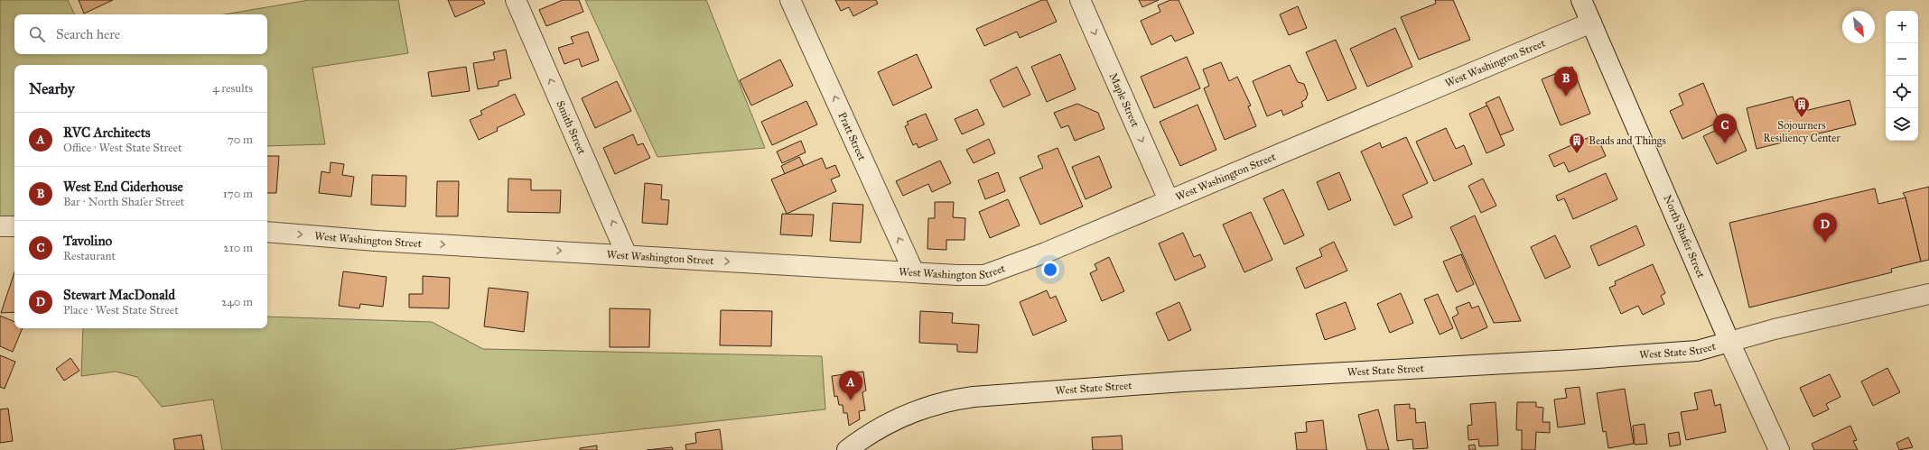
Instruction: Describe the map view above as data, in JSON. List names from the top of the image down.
{
  "streets": {
    "street": [
      "West Washington Street",
      "Maple Street",
      "Smith Street",
      "Pratt Street",
      "North Shafer Street",
      "West State Street"
    ]
  },
  "crossings": [
    ["West Washington Street", "Maple Street"],
    ["West Washington Street", "Smith Street"],
    ["West Washington Street", "Pratt Street"],
    ["West Washington Street", "North Shafer Street"],
    ["North Shafer Street", "West State Street"]
  ],
  "one_way": [
    "West Washington Street",
    "Maple Street",
    "Smith Street",
    "Pratt Street"
  ],
  "places": {
    "building": ["Sojourners Resiliency Center", "Beads and Things"]
  },
  "north": "bottom right",
  "page": {
    "map_buttons": ["+", "−"],
    "search": "Search here",
    "heading": ["Nearby", "4 results"],
    "pins": [
      "B",
      "C",
      "D",
      "A"
    ],
    "list": [
      {
        "mark": "A",
        "name": "RVC Architects",
        "note": "Office · West State Street",
        "value": "70 m"
      },
      {
        "mark": "B",
        "name": "West End Ciderhouse",
        "note": "Bar · North Shafer Street",
        "value": "170 m"
      },
      {
        "mark": "C",
        "name": "Tavolino",
        "note": "Restaurant",
        "value": "210 m"
      },
      {
        "mark": "D",
        "name": "Stewart MacDonald",
        "note": "Place · West State Street",
        "value": "240 m"
      }
    ]
  }
}
